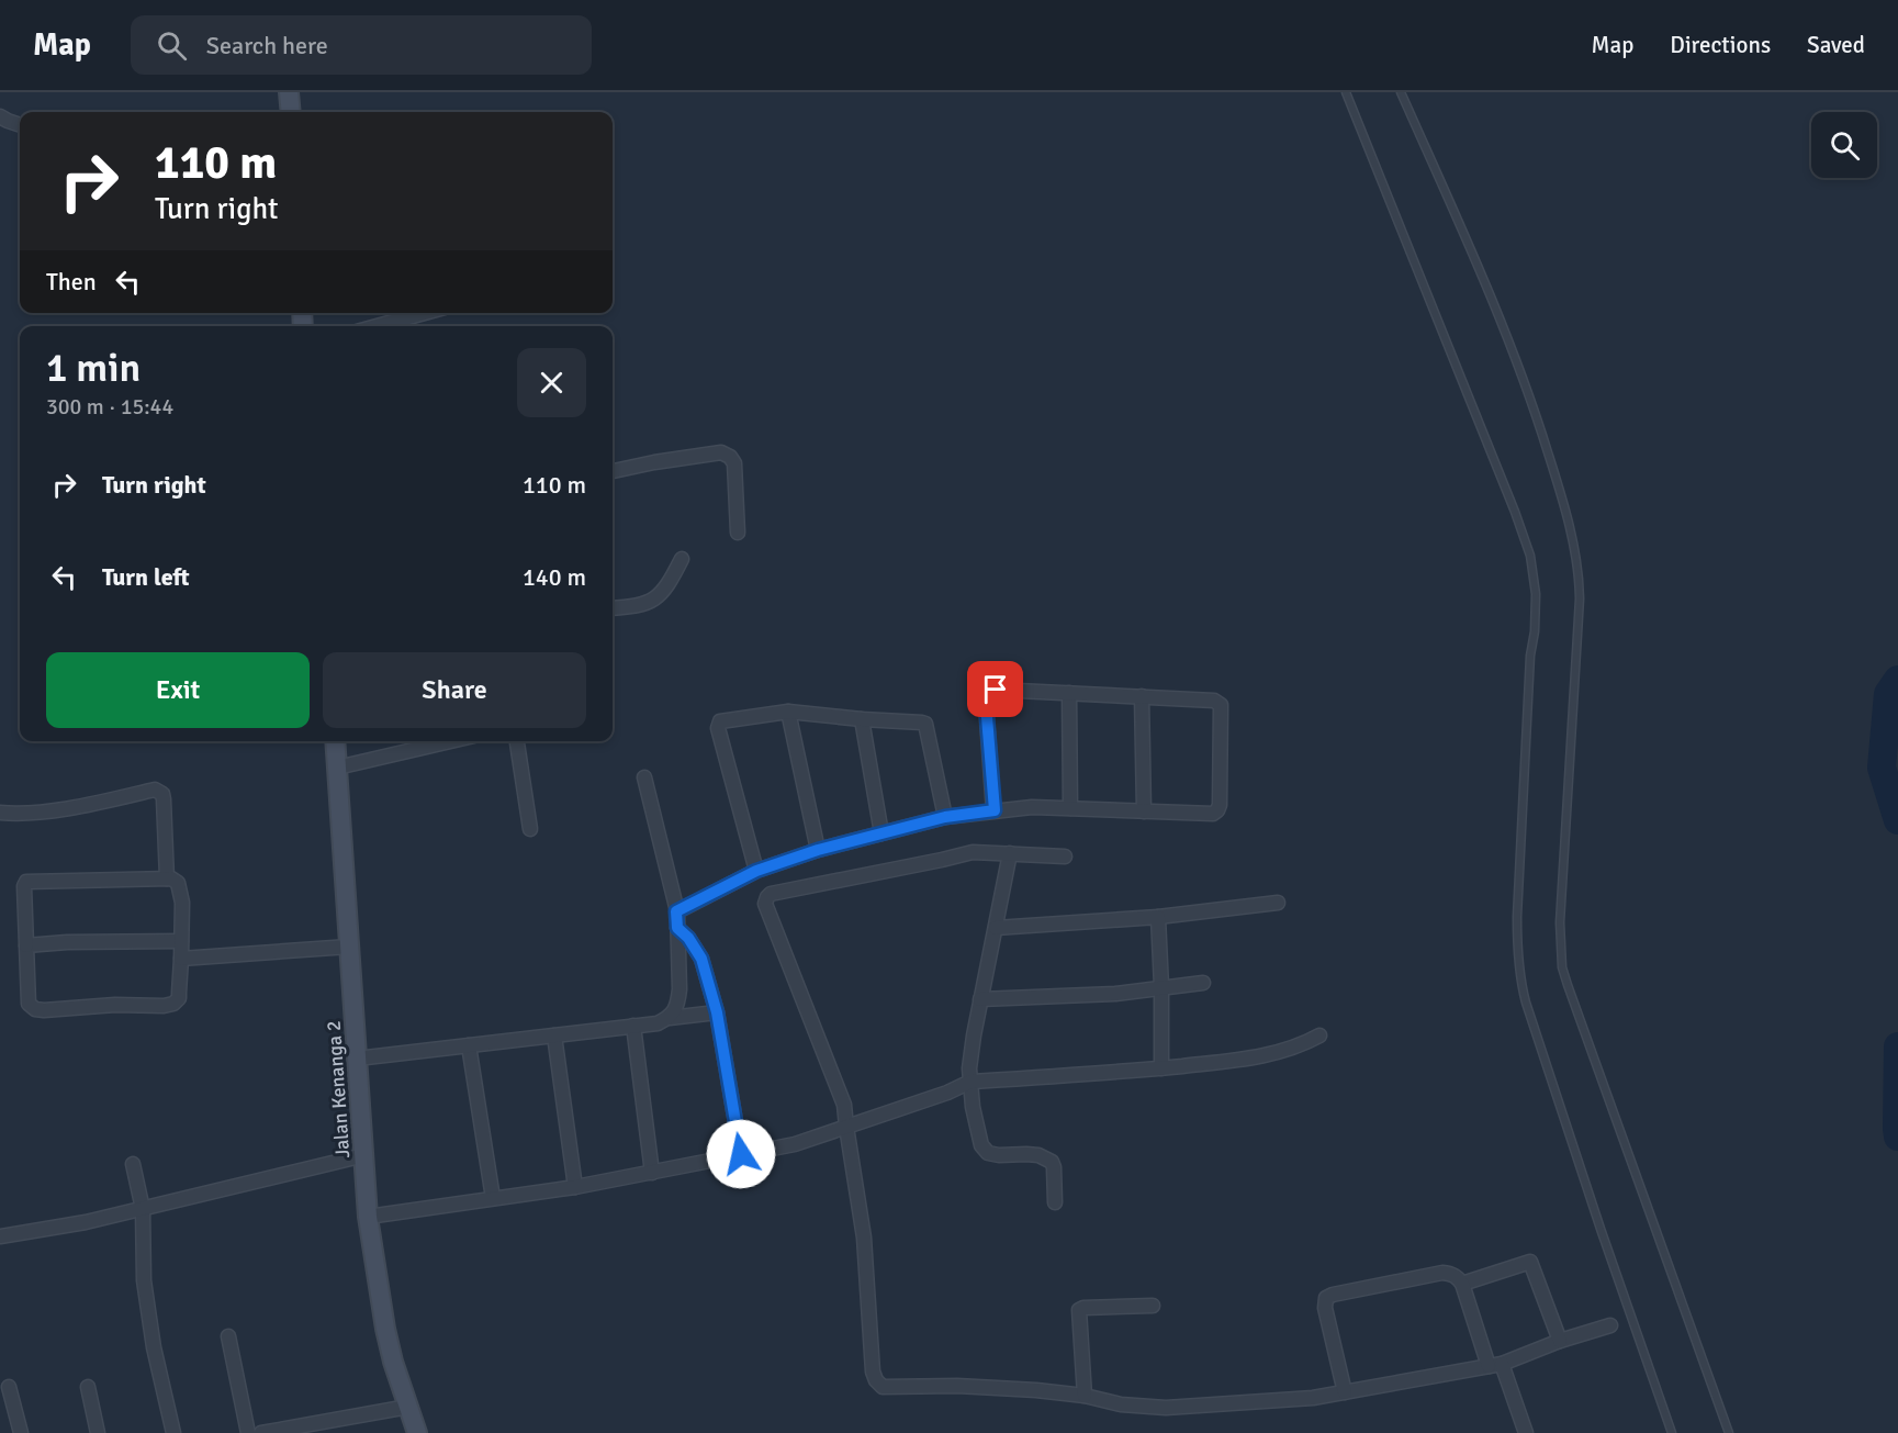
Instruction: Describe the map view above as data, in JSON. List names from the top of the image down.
{
  "streets": {
    "main road": ["Jalan Kenanga 2"]
  },
  "page": {
    "header": "Map",
    "search": "Search here",
    "nav": ["Map", "Directions", "Saved"],
    "turn": ["110 m", "Turn right"],
    "then": "Then",
    "heading": ["1 min", "300 m · 15:44"],
    "list": [
      {
        "name": "Turn right",
        "value": "110 m"
      },
      {
        "name": "Turn left",
        "value": "140 m"
      }
    ],
    "buttons": ["Exit", "Share"]
  }
}
